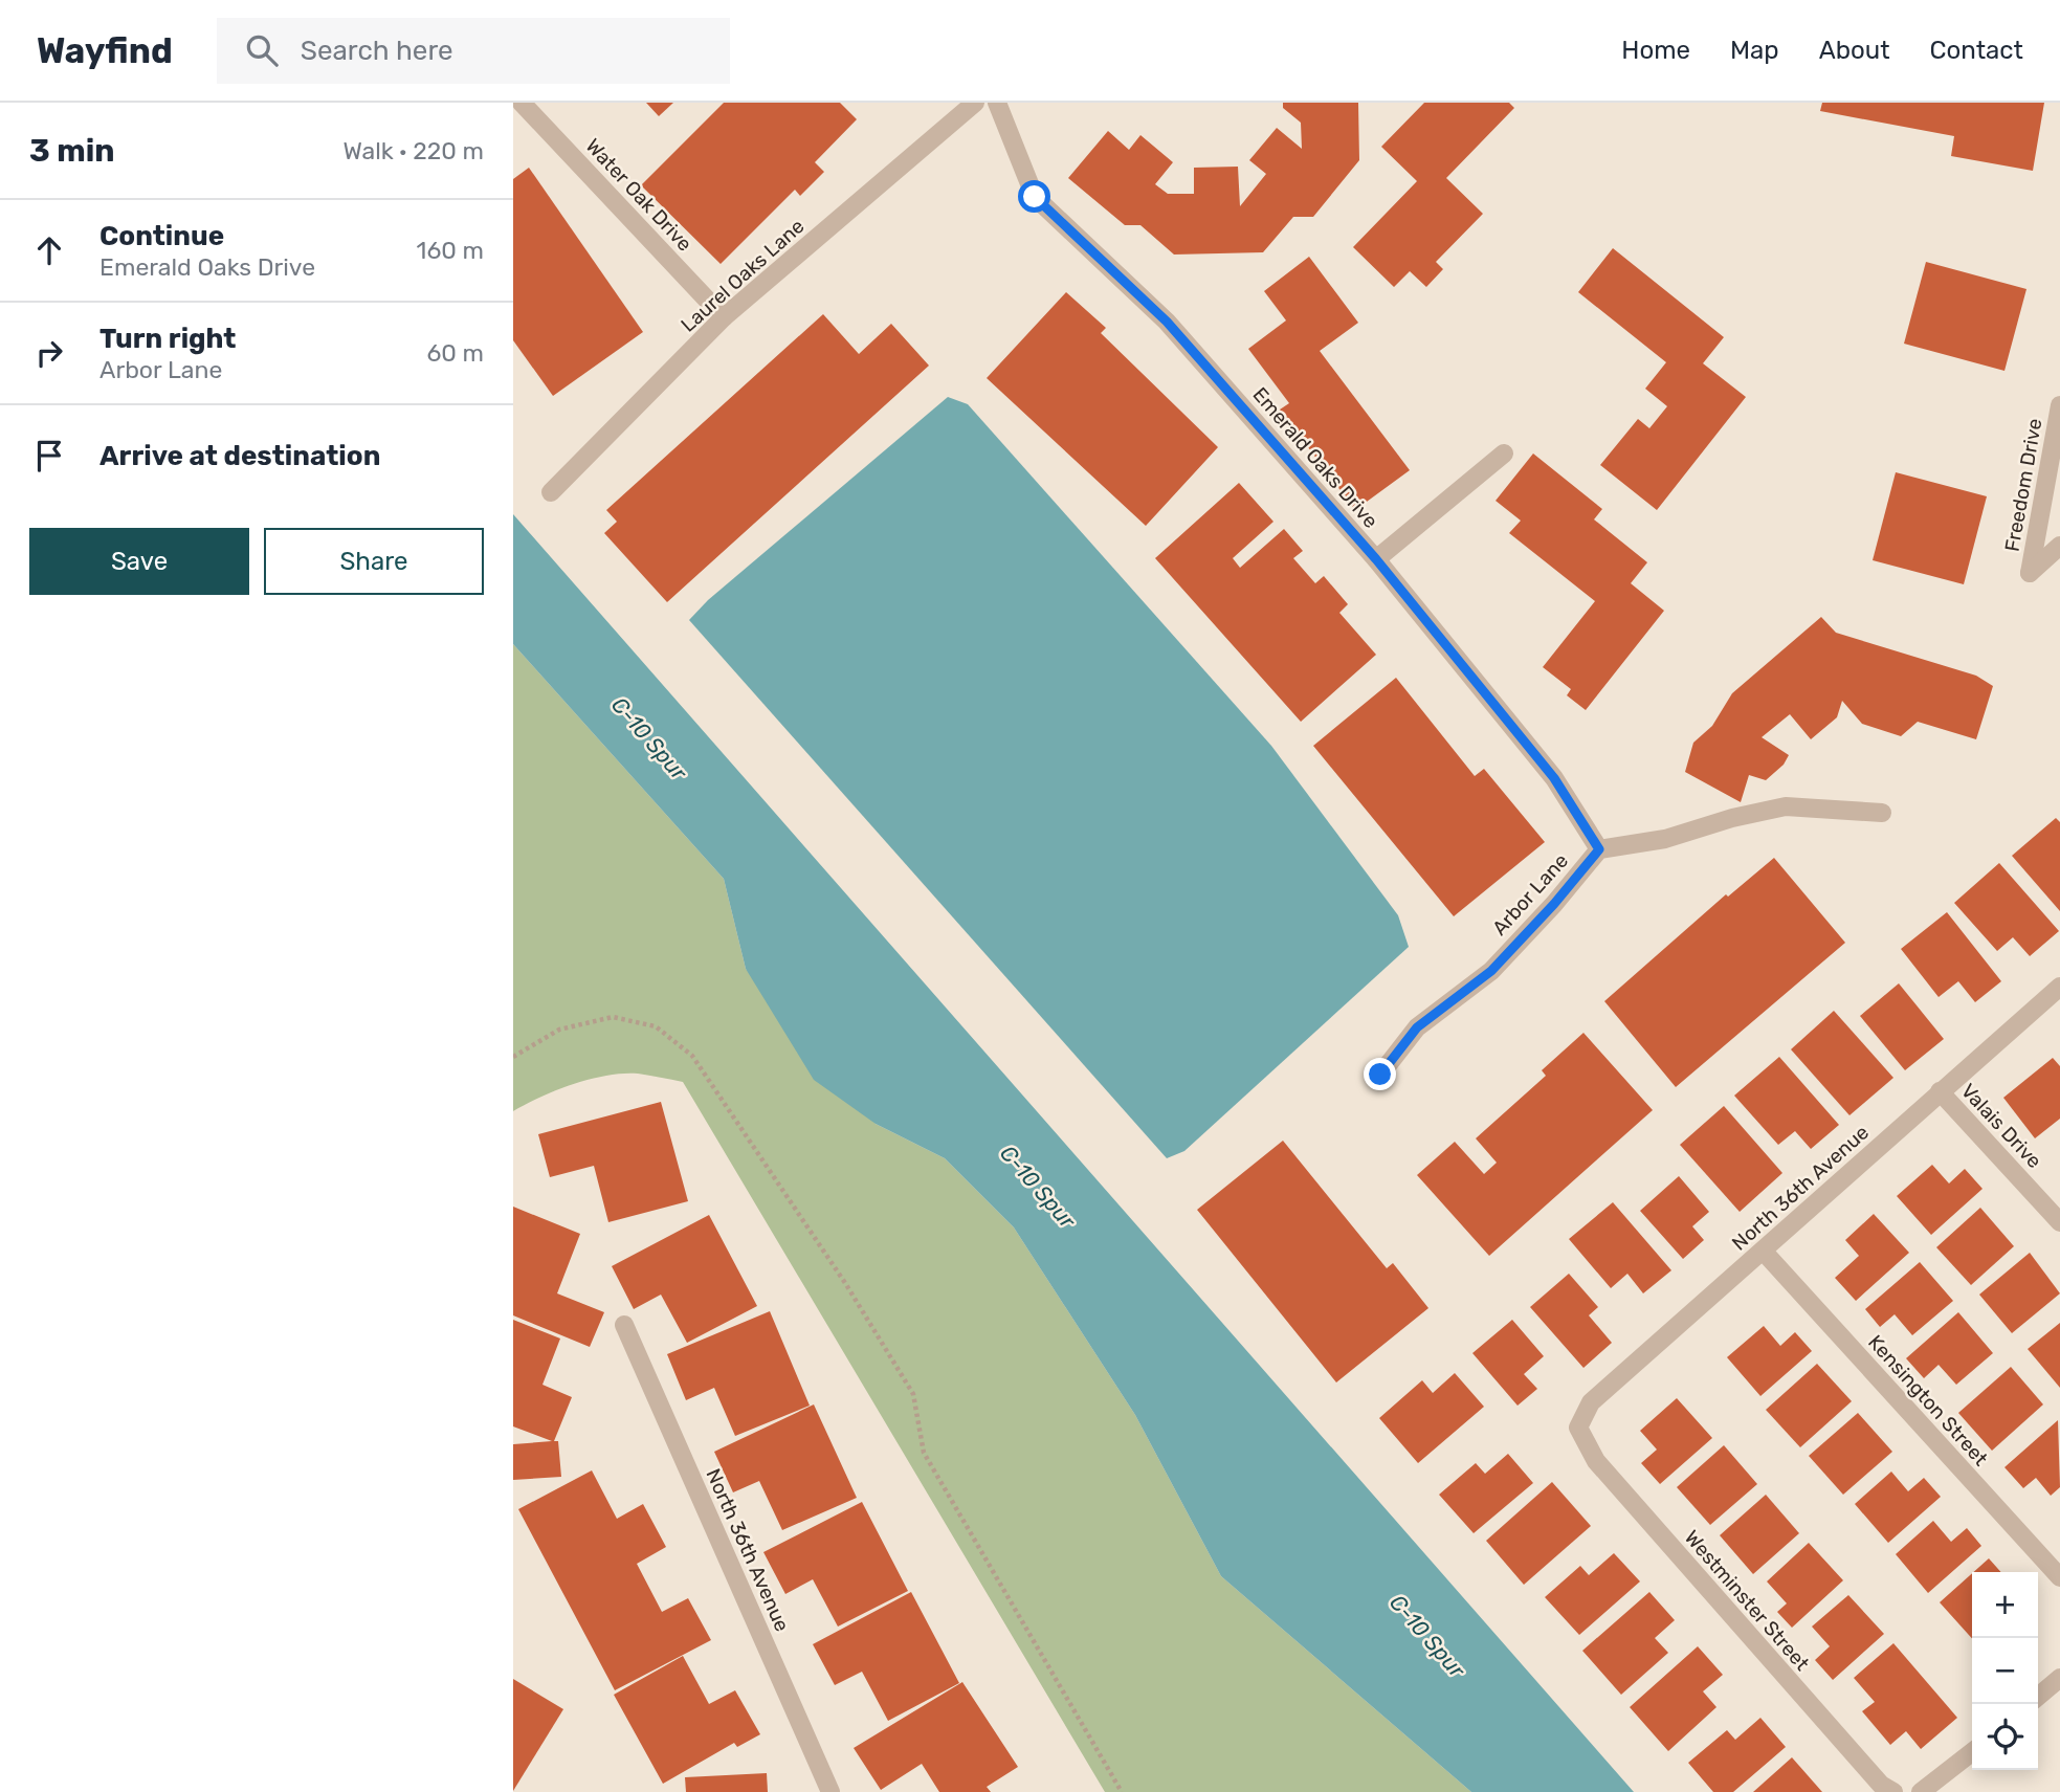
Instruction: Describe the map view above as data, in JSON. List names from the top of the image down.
{
  "streets": {
    "street": [
      "Water Oak Drive",
      "Laurel Oaks Lane",
      "Emerald Oaks Drive",
      "Freedom Drive",
      "Arbor Lane",
      "Valais Drive",
      "North 36th Avenue",
      "Kensington Street",
      "Westminster Street"
    ]
  },
  "crossings": [
    ["Water Oak Drive", "Laurel Oaks Lane"],
    ["Emerald Oaks Drive", "Arbor Lane"],
    ["Valais Drive", "North 36th Avenue"],
    ["North 36th Avenue", "Kensington Street"],
    ["North 36th Avenue", "Westminster Street"]
  ],
  "water": ["C-10 Spur"],
  "page": {
    "header": "Wayfind",
    "search": "Search here",
    "nav": [
      "Home",
      "Map",
      "About",
      "Contact"
    ],
    "heading": ["3 min", "Walk · 220 m"],
    "list": [
      ["Continue", "Emerald Oaks Drive", "160 m"],
      ["Turn right", "Arbor Lane", "60 m"],
      "Arrive at destination"
    ],
    "buttons": ["Save", "Share"],
    "map_buttons": ["+", "−"]
  }
}
